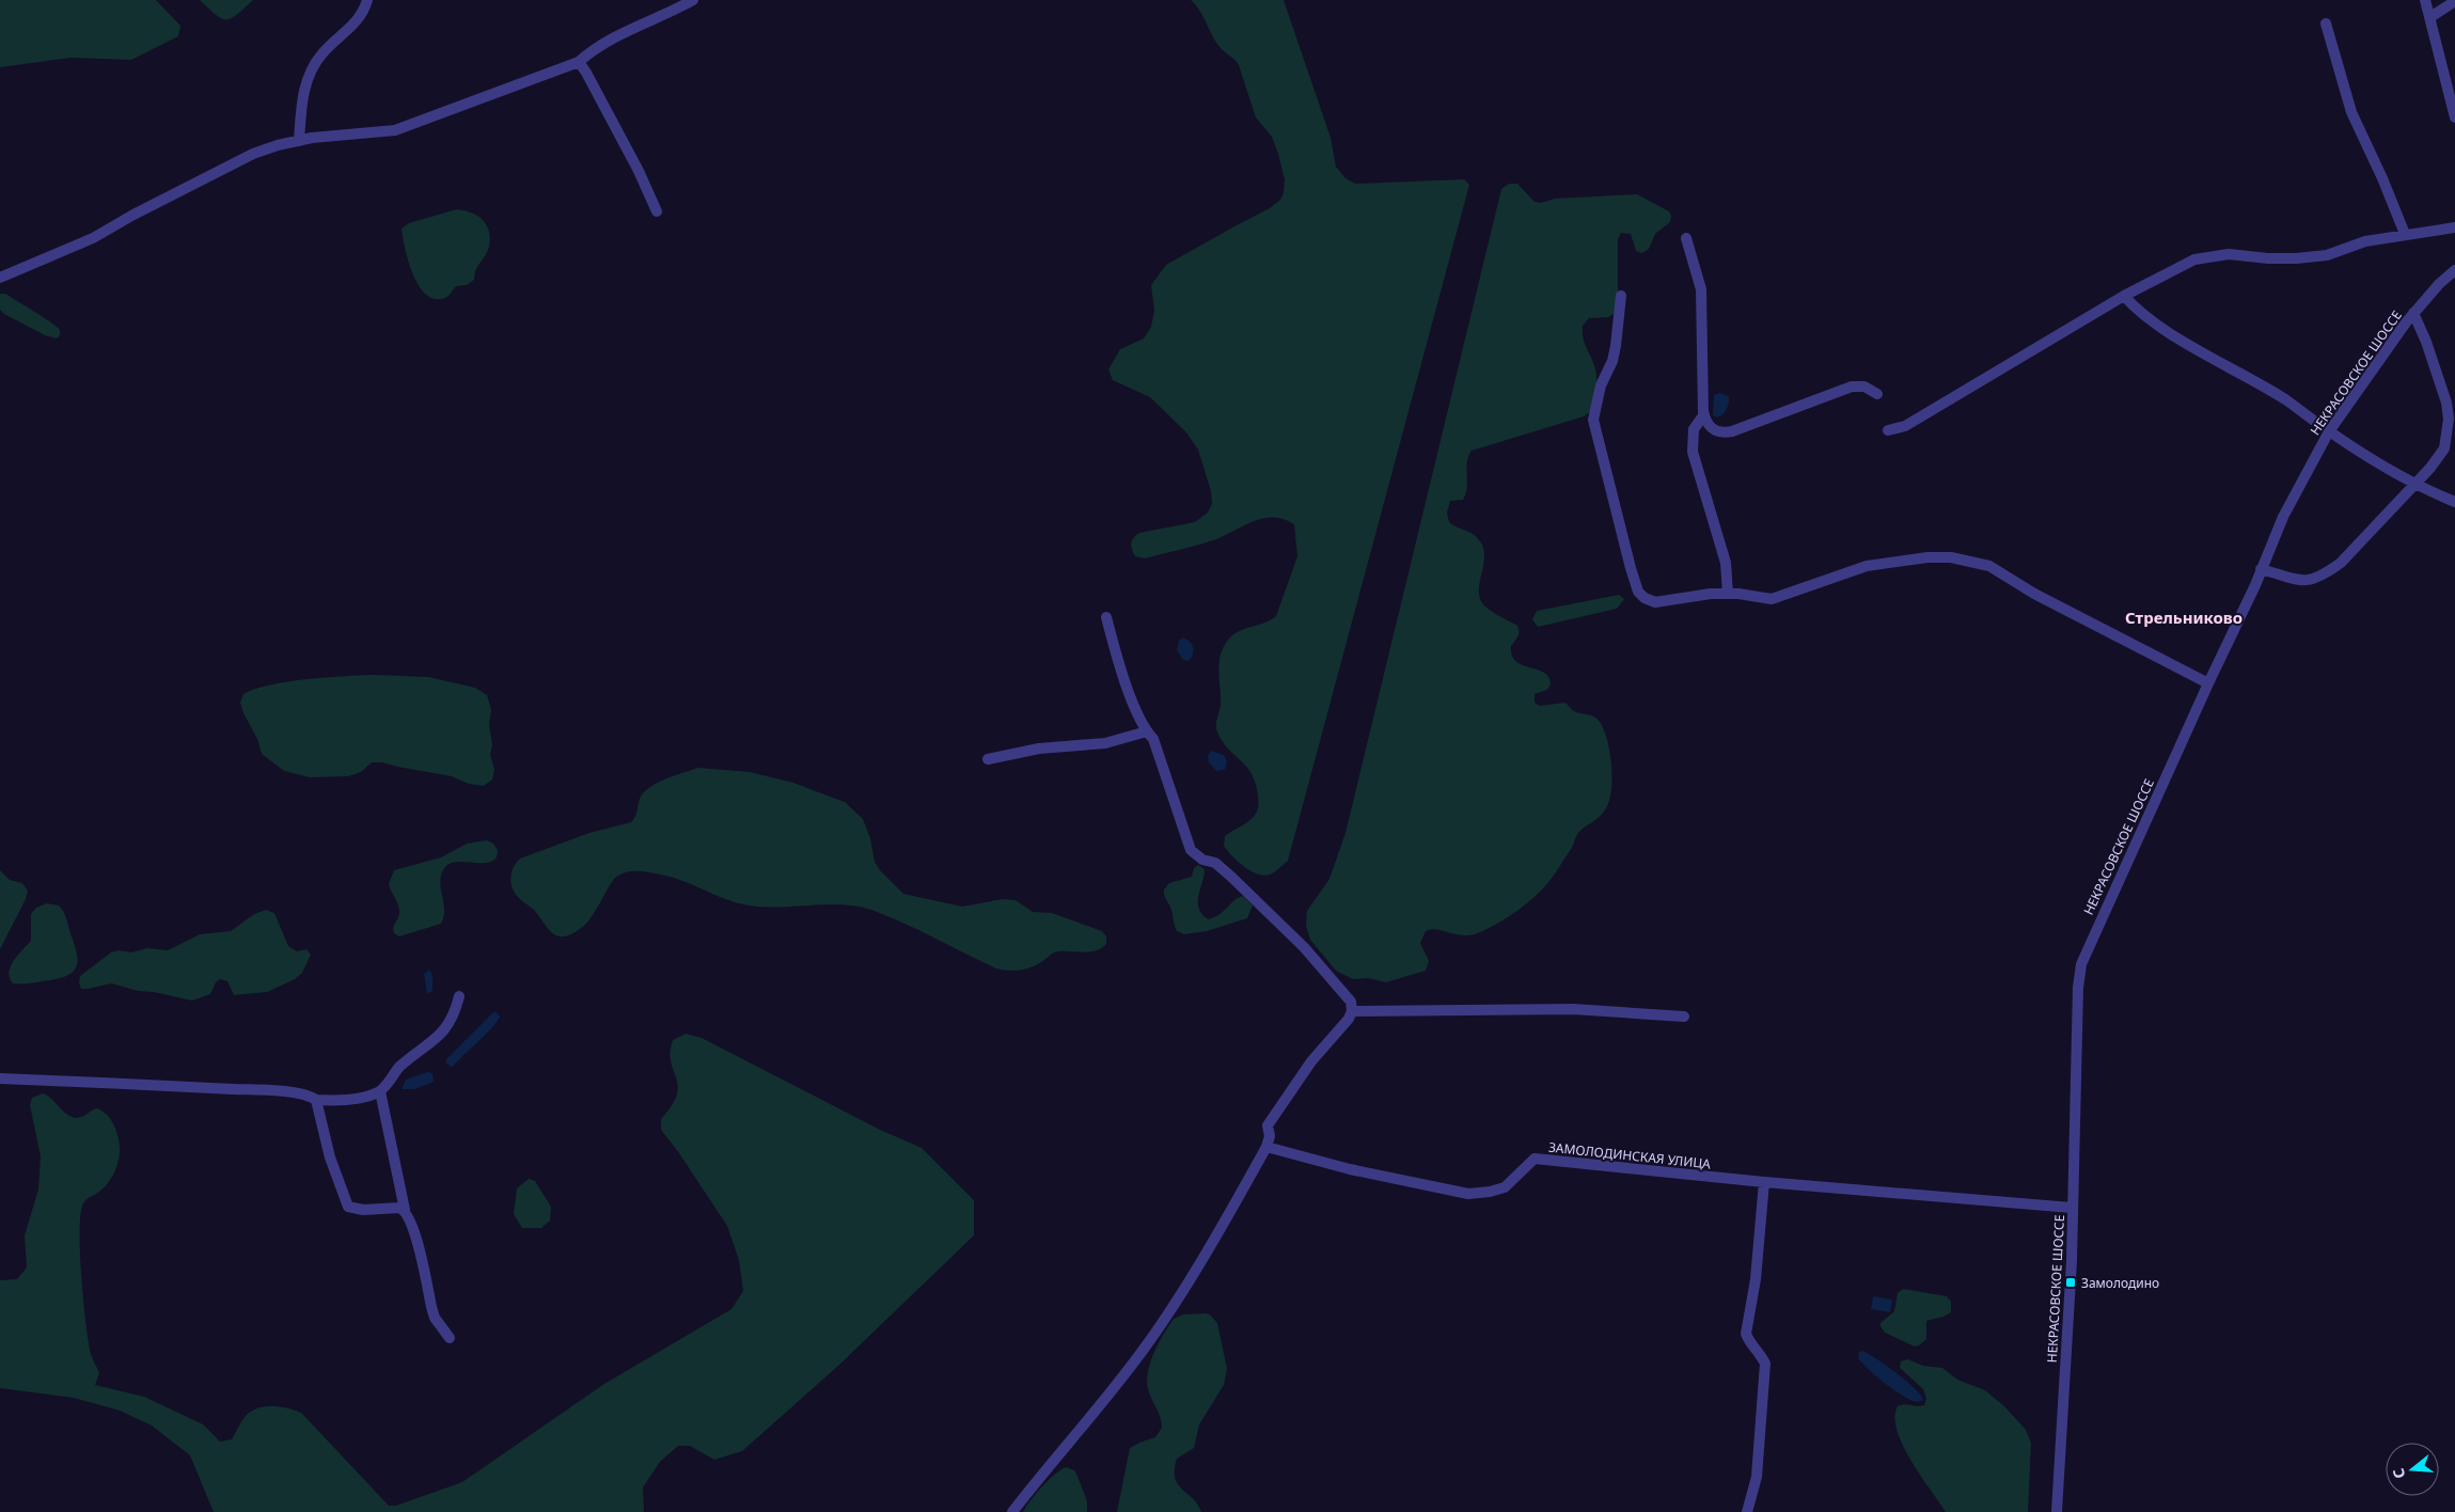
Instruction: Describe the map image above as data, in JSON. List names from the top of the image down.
{
  "streets": {
    "street": ["НЕКРАСОВСКОЕ ШОССЕ", "ЗАМОЛОДИНСКАЯ УЛИЦА"]
  },
  "crossings": [
    ["НЕКРАСОВСКОЕ ШОССЕ", "ЗАМОЛОДИНСКАЯ УЛИЦА"]
  ],
  "districts": ["Стрельниково"],
  "places": {
    "transit": ["Замолодино"]
  },
  "north": "left"
}
